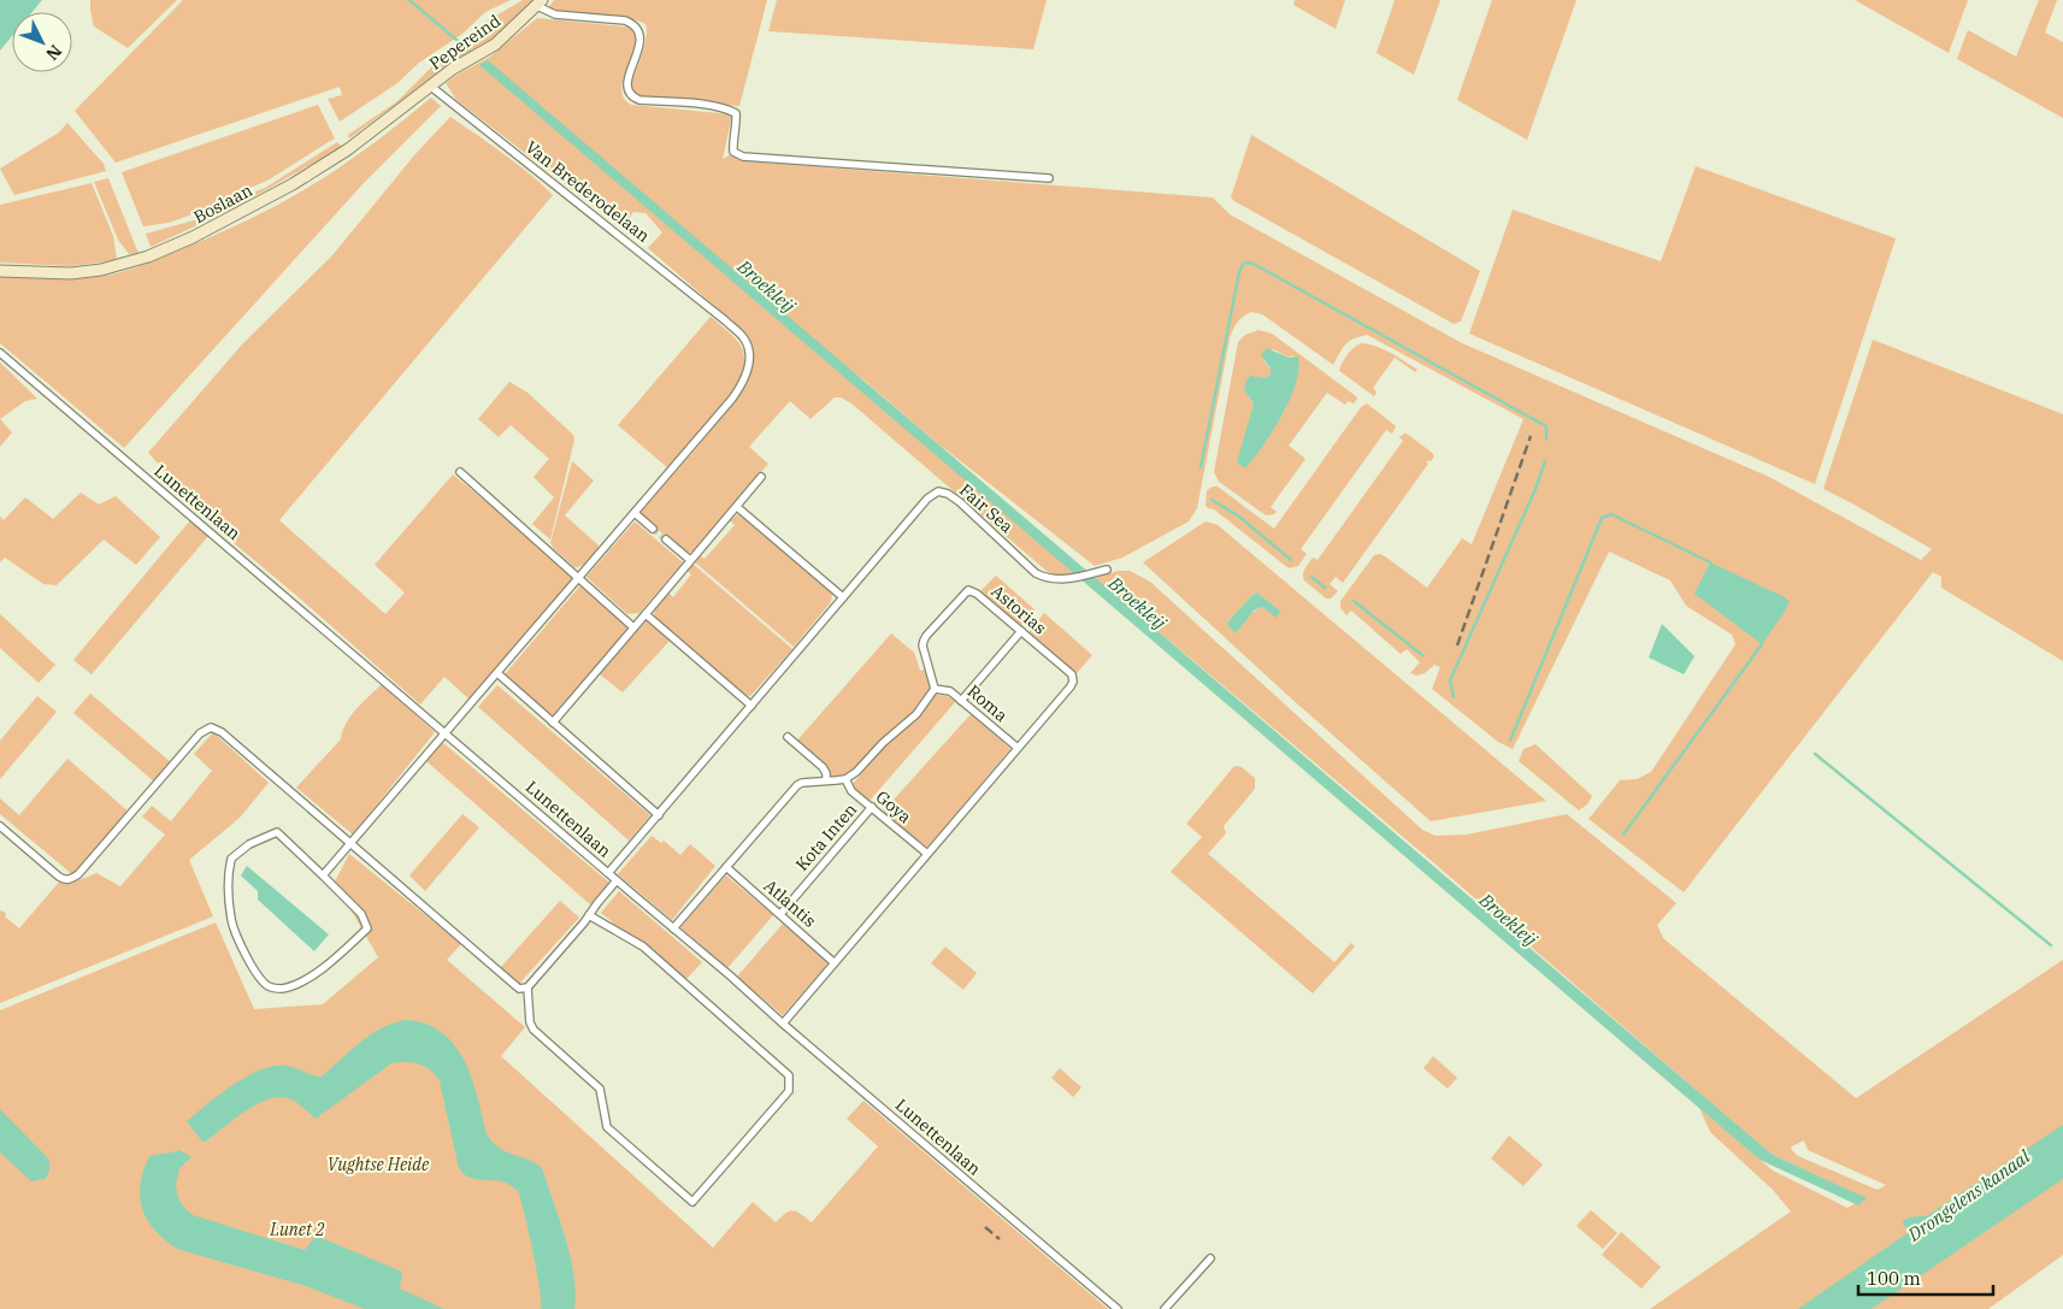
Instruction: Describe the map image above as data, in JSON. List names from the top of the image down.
{
  "streets": {
    "main road": ["Pepereind", "Boslaan"],
    "street": [
      "Van Brederodelaan",
      "Lunettenlaan",
      "Fair Sea",
      "Astorias",
      "Roma",
      "Goya",
      "Kota Inten",
      "Atlantis"
    ]
  },
  "crossings": [
    ["Pepereind", "Van Brederodelaan"],
    ["Pepereind", "Boslaan"],
    ["Van Brederodelaan", "Boslaan"],
    ["Van Brederodelaan", "Lunettenlaan"],
    ["Lunettenlaan", "Astorias"],
    ["Astorias", "Roma"],
    ["Astorias", "Goya"],
    ["Astorias", "Atlantis"],
    ["Goya", "Kota Inten"],
    ["Kota Inten", "Atlantis"]
  ],
  "water": ["Broekleij", "Drongelens kanaal"],
  "parks": ["Vughtse Heide", "Lunet 2"],
  "scale_bar": "100 m",
  "north": "bottom right"
}
